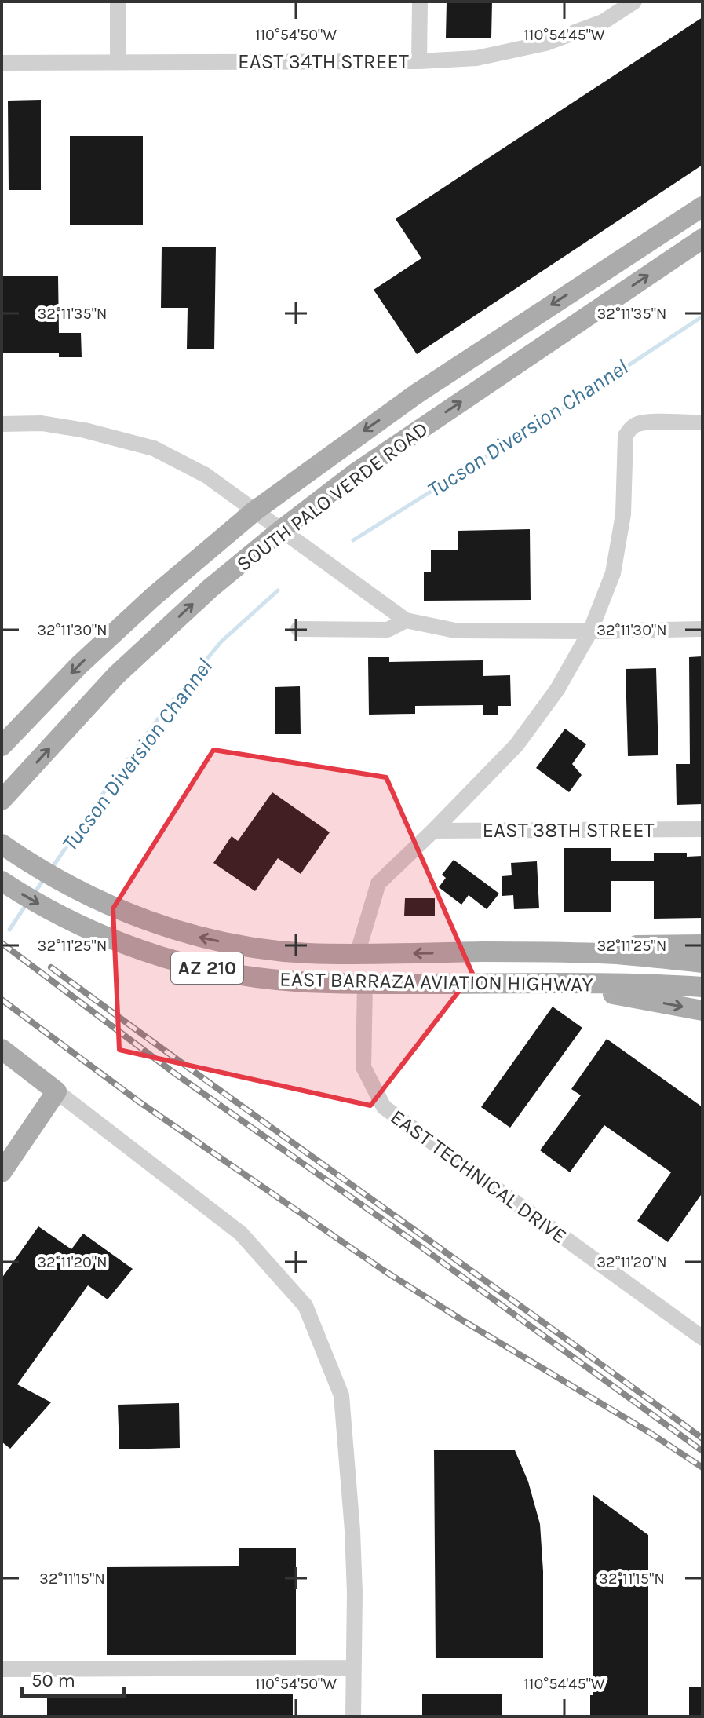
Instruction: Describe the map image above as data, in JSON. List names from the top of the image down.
{
  "streets": {
    "main road": ["SOUTH PALO VERDE ROAD", "AZ 210", "EAST BARRAZA AVIATION HIGHWAY"],
    "street": ["EAST 34TH STREET", "EAST 38TH STREET", "EAST TECHNICAL DRIVE"]
  },
  "crossings": [
    ["EAST BARRAZA AVIATION HIGHWAY", "EAST TECHNICAL DRIVE"]
  ],
  "water": ["Tucson Diversion Channel"],
  "scale_bar": "50 m",
  "coordinates": [
    "110°54'50\"W",
    "110°54'45\"W",
    "32°11'35\"N",
    "32°11'30\"N",
    "32°11'25\"N",
    "32°11'20\"N",
    "32°11'15\"N"
  ]
}
